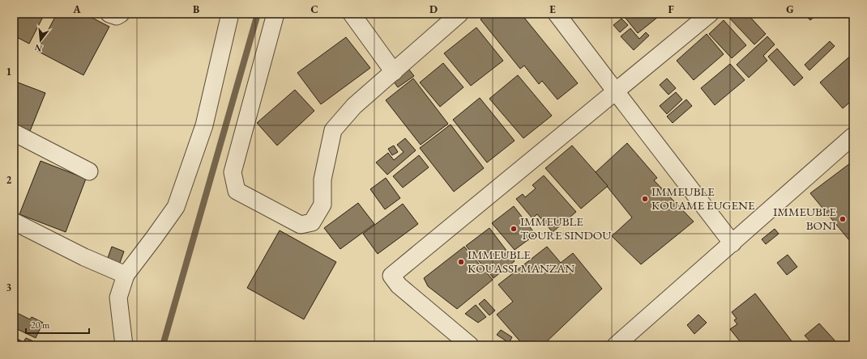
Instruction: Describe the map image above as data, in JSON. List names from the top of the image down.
{
  "places": [
    "IMMEUBLE KOUAME EUGENE",
    "IMMEUBLE BONI",
    "IMMEUBLE TOURE SINDOU",
    "IMMEUBLE KOUASSI MANZAN"
  ],
  "scale_bar": "20 m",
  "north": "bottom",
  "grid": {
    "columns": [
      "A",
      "B",
      "C",
      "D",
      "E",
      "F",
      "G"
    ],
    "rows": ["1", "2", "3"]
  }
}
